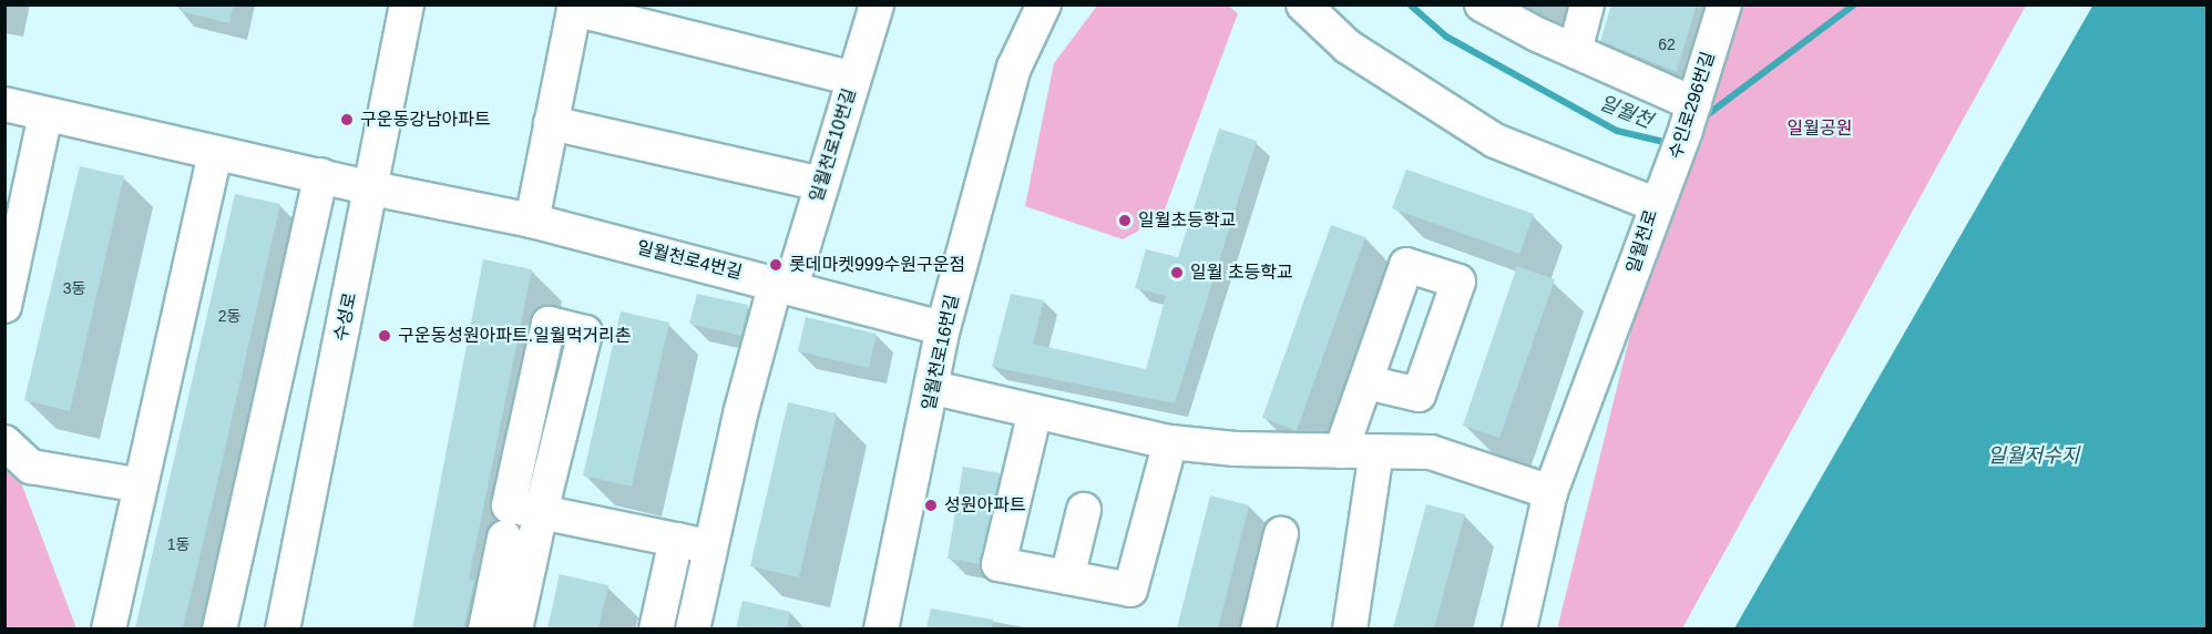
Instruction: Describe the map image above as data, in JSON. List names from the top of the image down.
{
  "streets": {
    "street": [
      "수인로296번길",
      "일월천로10번길",
      "일월천로",
      "일월천로4번길",
      "수성로",
      "일월천로16번길"
    ]
  },
  "crossings": [
    ["수인로296번길", "일월천로"],
    ["일월천로10번길", "일월천로4번길"],
    ["일월천로4번길", "수성로"],
    ["일월천로4번길", "일월천로16번길"]
  ],
  "water": ["일월천", "일월저수지"],
  "parks": ["일월공원"],
  "places": [
    "구운동강남아파트",
    "일월초등학교",
    "롯데마켓999수원구운점",
    "일월 초등학교",
    "구운동성원아파트.일월먹거리촌",
    "성원아파트"
  ],
  "house_numbers": [
    "62",
    "3동",
    "2동",
    "1동"
  ]
}
